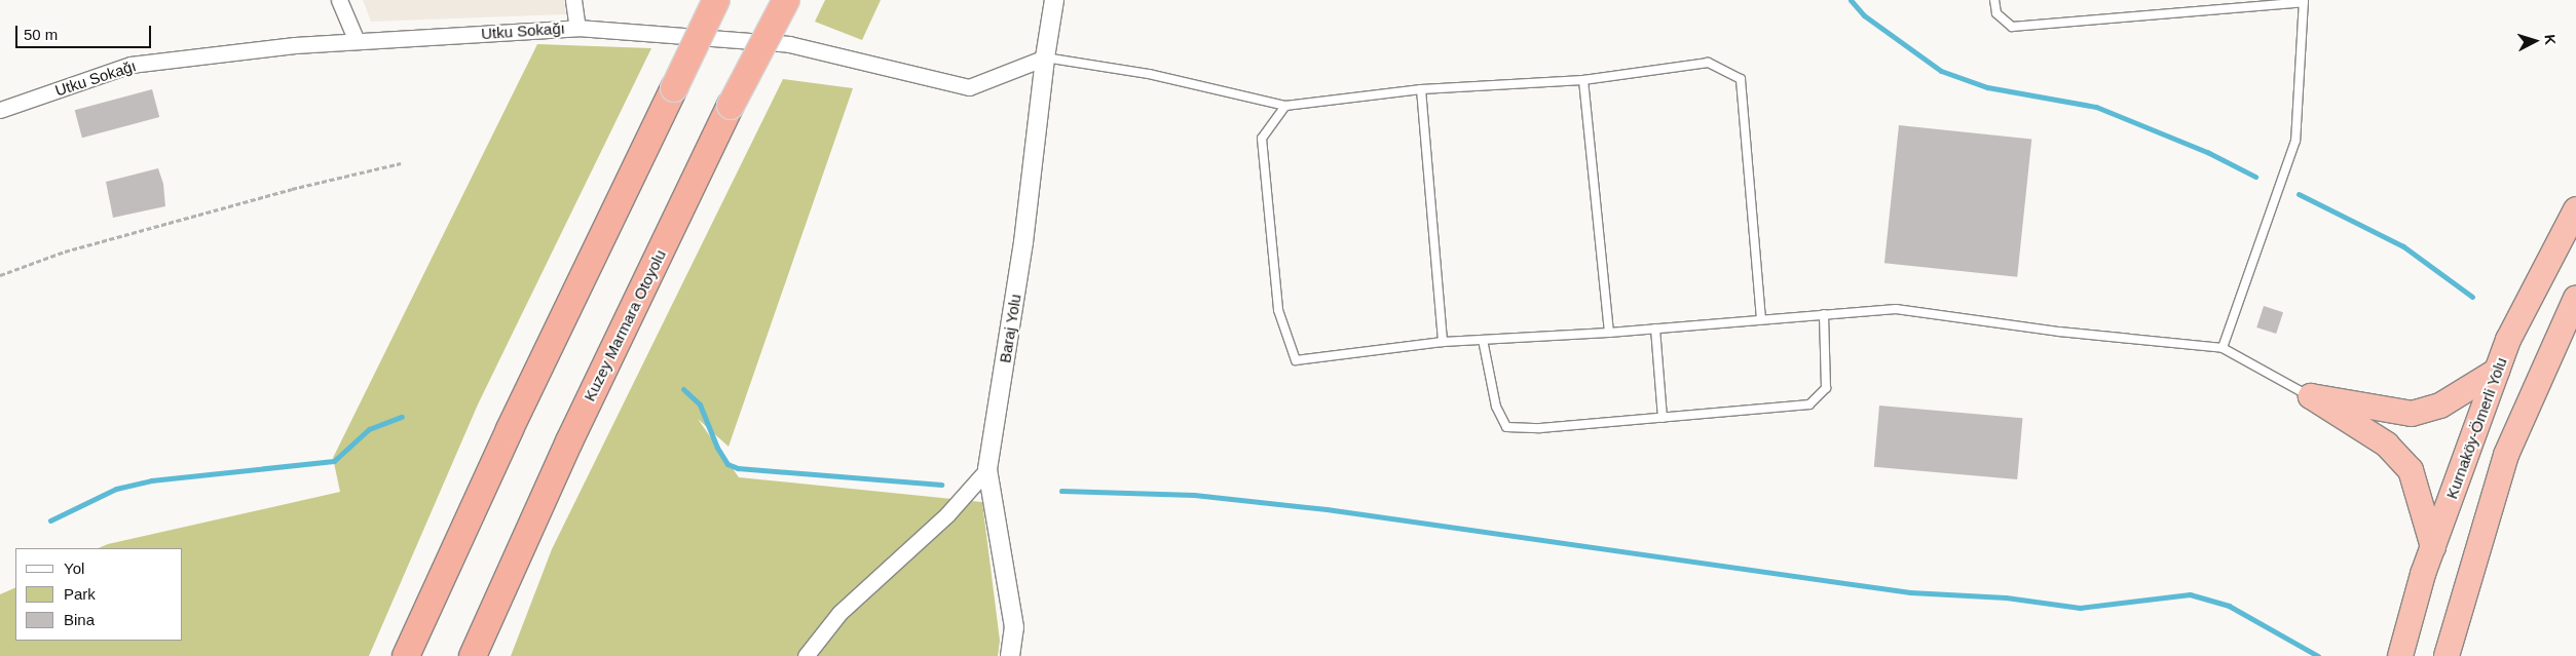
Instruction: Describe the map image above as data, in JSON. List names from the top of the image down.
{
  "streets": {
    "highway": ["Kuzey Marmara Otoyolu", "Kurnaköy-Ömerli Yolu"],
    "street": ["Utku Sokağı", "Baraj Yolu"]
  },
  "crossings": [
    ["Utku Sokağı", "Baraj Yolu"]
  ],
  "legend": ["Yol", "Park", "Bina"],
  "scale_bar": "50 m",
  "north": "right"
}
